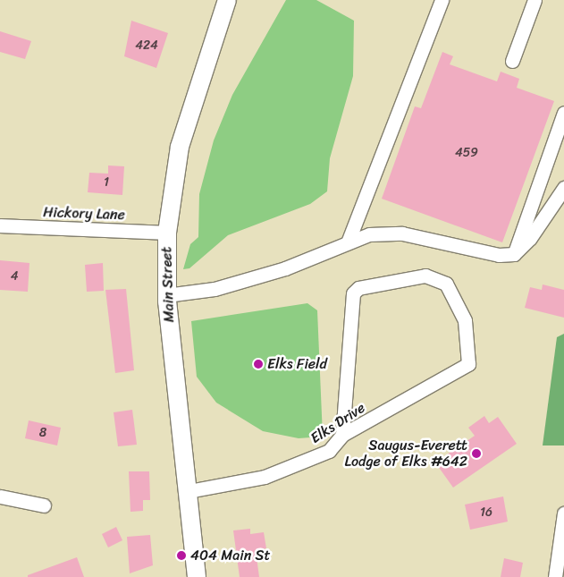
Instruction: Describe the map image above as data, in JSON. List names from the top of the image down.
{
  "streets": {
    "main road": ["Main Street"],
    "street": ["Hickory Lane", "Elks Drive"]
  },
  "crossings": [
    ["Hickory Lane", "Main Street"],
    ["Main Street", "Elks Drive"]
  ],
  "places": ["Elks Field", "Saugus-Everett Lodge of Elks #642", "404 Main St"],
  "house_numbers": [
    "424",
    "459",
    "1",
    "4",
    "8",
    "16"
  ]
}
